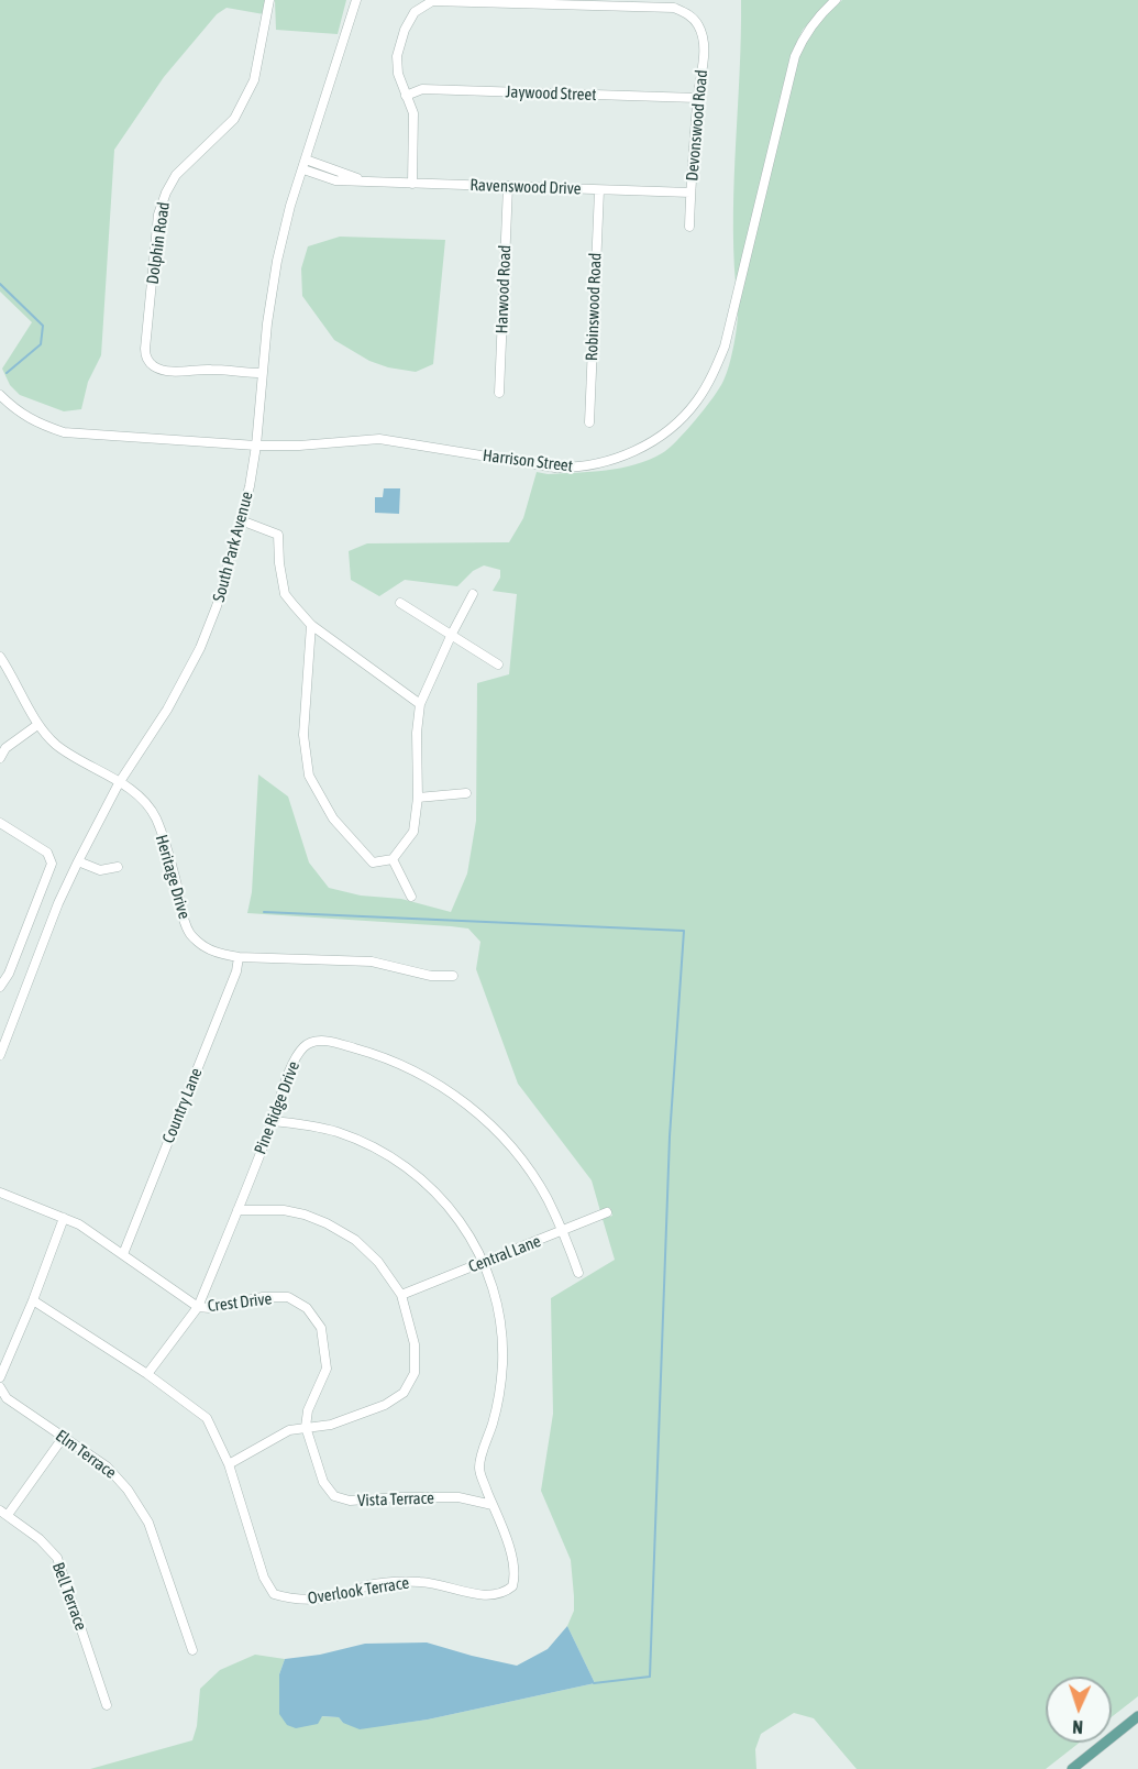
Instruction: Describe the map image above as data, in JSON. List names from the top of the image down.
{
  "streets": {
    "street": [
      "Jaywood Street",
      "Devonswood Road",
      "Ravenswood Drive",
      "Dolphin Road",
      "Harwood Road",
      "Robinswood Road",
      "Harrison Street",
      "South Park Avenue",
      "Heritage Drive",
      "Country Lane",
      "Pine Ridge Drive",
      "Central Lane",
      "Crest Drive",
      "Elm Terrace",
      "Vista Terrace",
      "Overlook Terrace",
      "Bell Terrace"
    ]
  },
  "crossings": [
    ["Jaywood Street", "Devonswood Road"],
    ["Devonswood Road", "Ravenswood Drive"],
    ["Ravenswood Drive", "Harwood Road"],
    ["Ravenswood Drive", "Robinswood Road"],
    ["Ravenswood Drive", "South Park Avenue"],
    ["Dolphin Road", "South Park Avenue"],
    ["Harrison Street", "South Park Avenue"],
    ["South Park Avenue", "Heritage Drive"],
    ["Heritage Drive", "Country Lane"],
    ["Pine Ridge Drive", "Central Lane"],
    ["Pine Ridge Drive", "Crest Drive"],
    ["Pine Ridge Drive", "Overlook Terrace"],
    ["Central Lane", "Overlook Terrace"],
    ["Crest Drive", "Vista Terrace"],
    ["Crest Drive", "Overlook Terrace"],
    ["Vista Terrace", "Overlook Terrace"]
  ],
  "north": "bottom"
}
